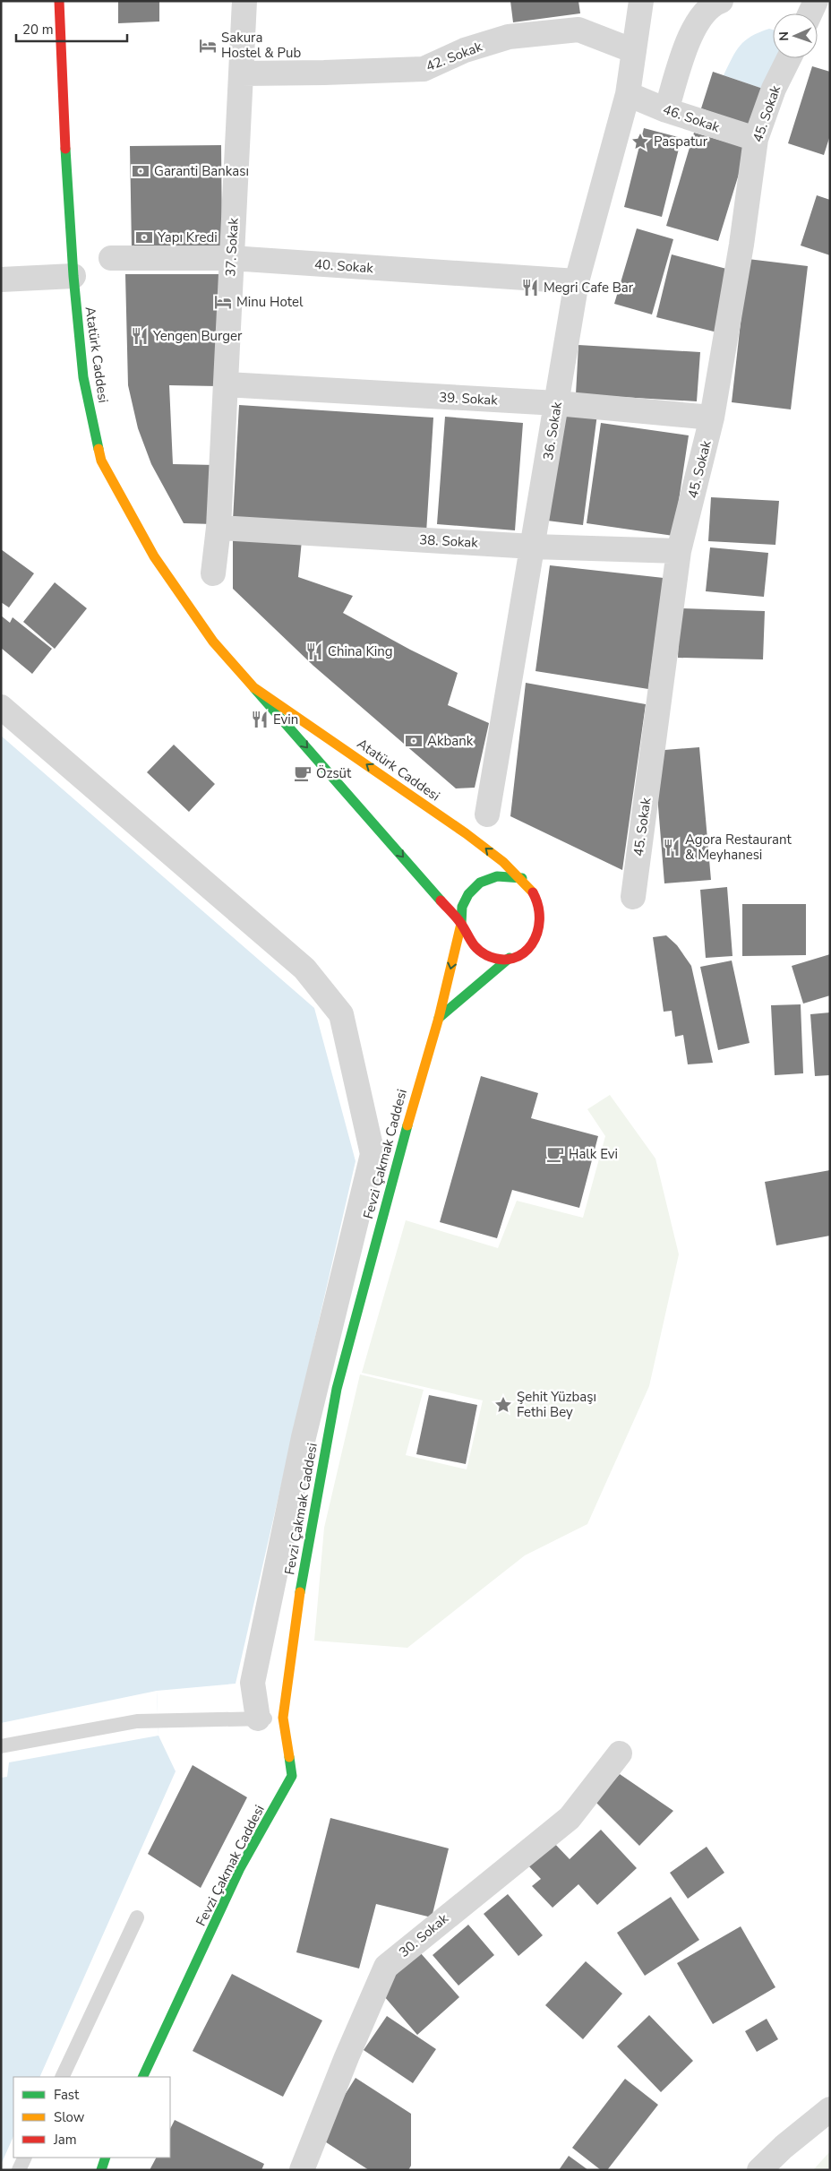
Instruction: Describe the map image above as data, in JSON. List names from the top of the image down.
{
  "streets": {
    "street": [
      "42. Sokak",
      "45. Sokak",
      "46. Sokak",
      "37. Sokak",
      "40. Sokak",
      "Atatürk Caddesi",
      "39. Sokak",
      "36. Sokak",
      "38. Sokak",
      "Fevzi Çakmak Caddesi",
      "30. Sokak"
    ]
  },
  "crossings": [
    ["42. Sokak", "37. Sokak"],
    ["42. Sokak", "36. Sokak"],
    ["45. Sokak", "46. Sokak"],
    ["45. Sokak", "39. Sokak"],
    ["45. Sokak", "38. Sokak"],
    ["46. Sokak", "36. Sokak"],
    ["37. Sokak", "40. Sokak"],
    ["37. Sokak", "39. Sokak"],
    ["37. Sokak", "38. Sokak"],
    ["40. Sokak", "36. Sokak"],
    ["Atatürk Caddesi", "Fevzi Çakmak Caddesi"],
    ["39. Sokak", "36. Sokak"],
    ["36. Sokak", "38. Sokak"]
  ],
  "places": {
    "hotel": ["Sakura Hostel & Pub", "Minu Hotel"],
    "place": ["Paspatur", "Şehit Yüzbaşı Fethi Bey"],
    "bank": ["Garanti Bankası", "Yapı Kredi", "Akbank"],
    "restaurant": [
      "Megri Cafe Bar",
      "Yengen Burger",
      "China King",
      "Evin",
      "Agora Restaurant & Meyhanesi"
    ],
    "cafe": ["Özsüt", "Halk Evi"]
  },
  "legend": ["Fast", "Slow", "Jam"],
  "scale_bar": "20 m",
  "north": "left"
}
